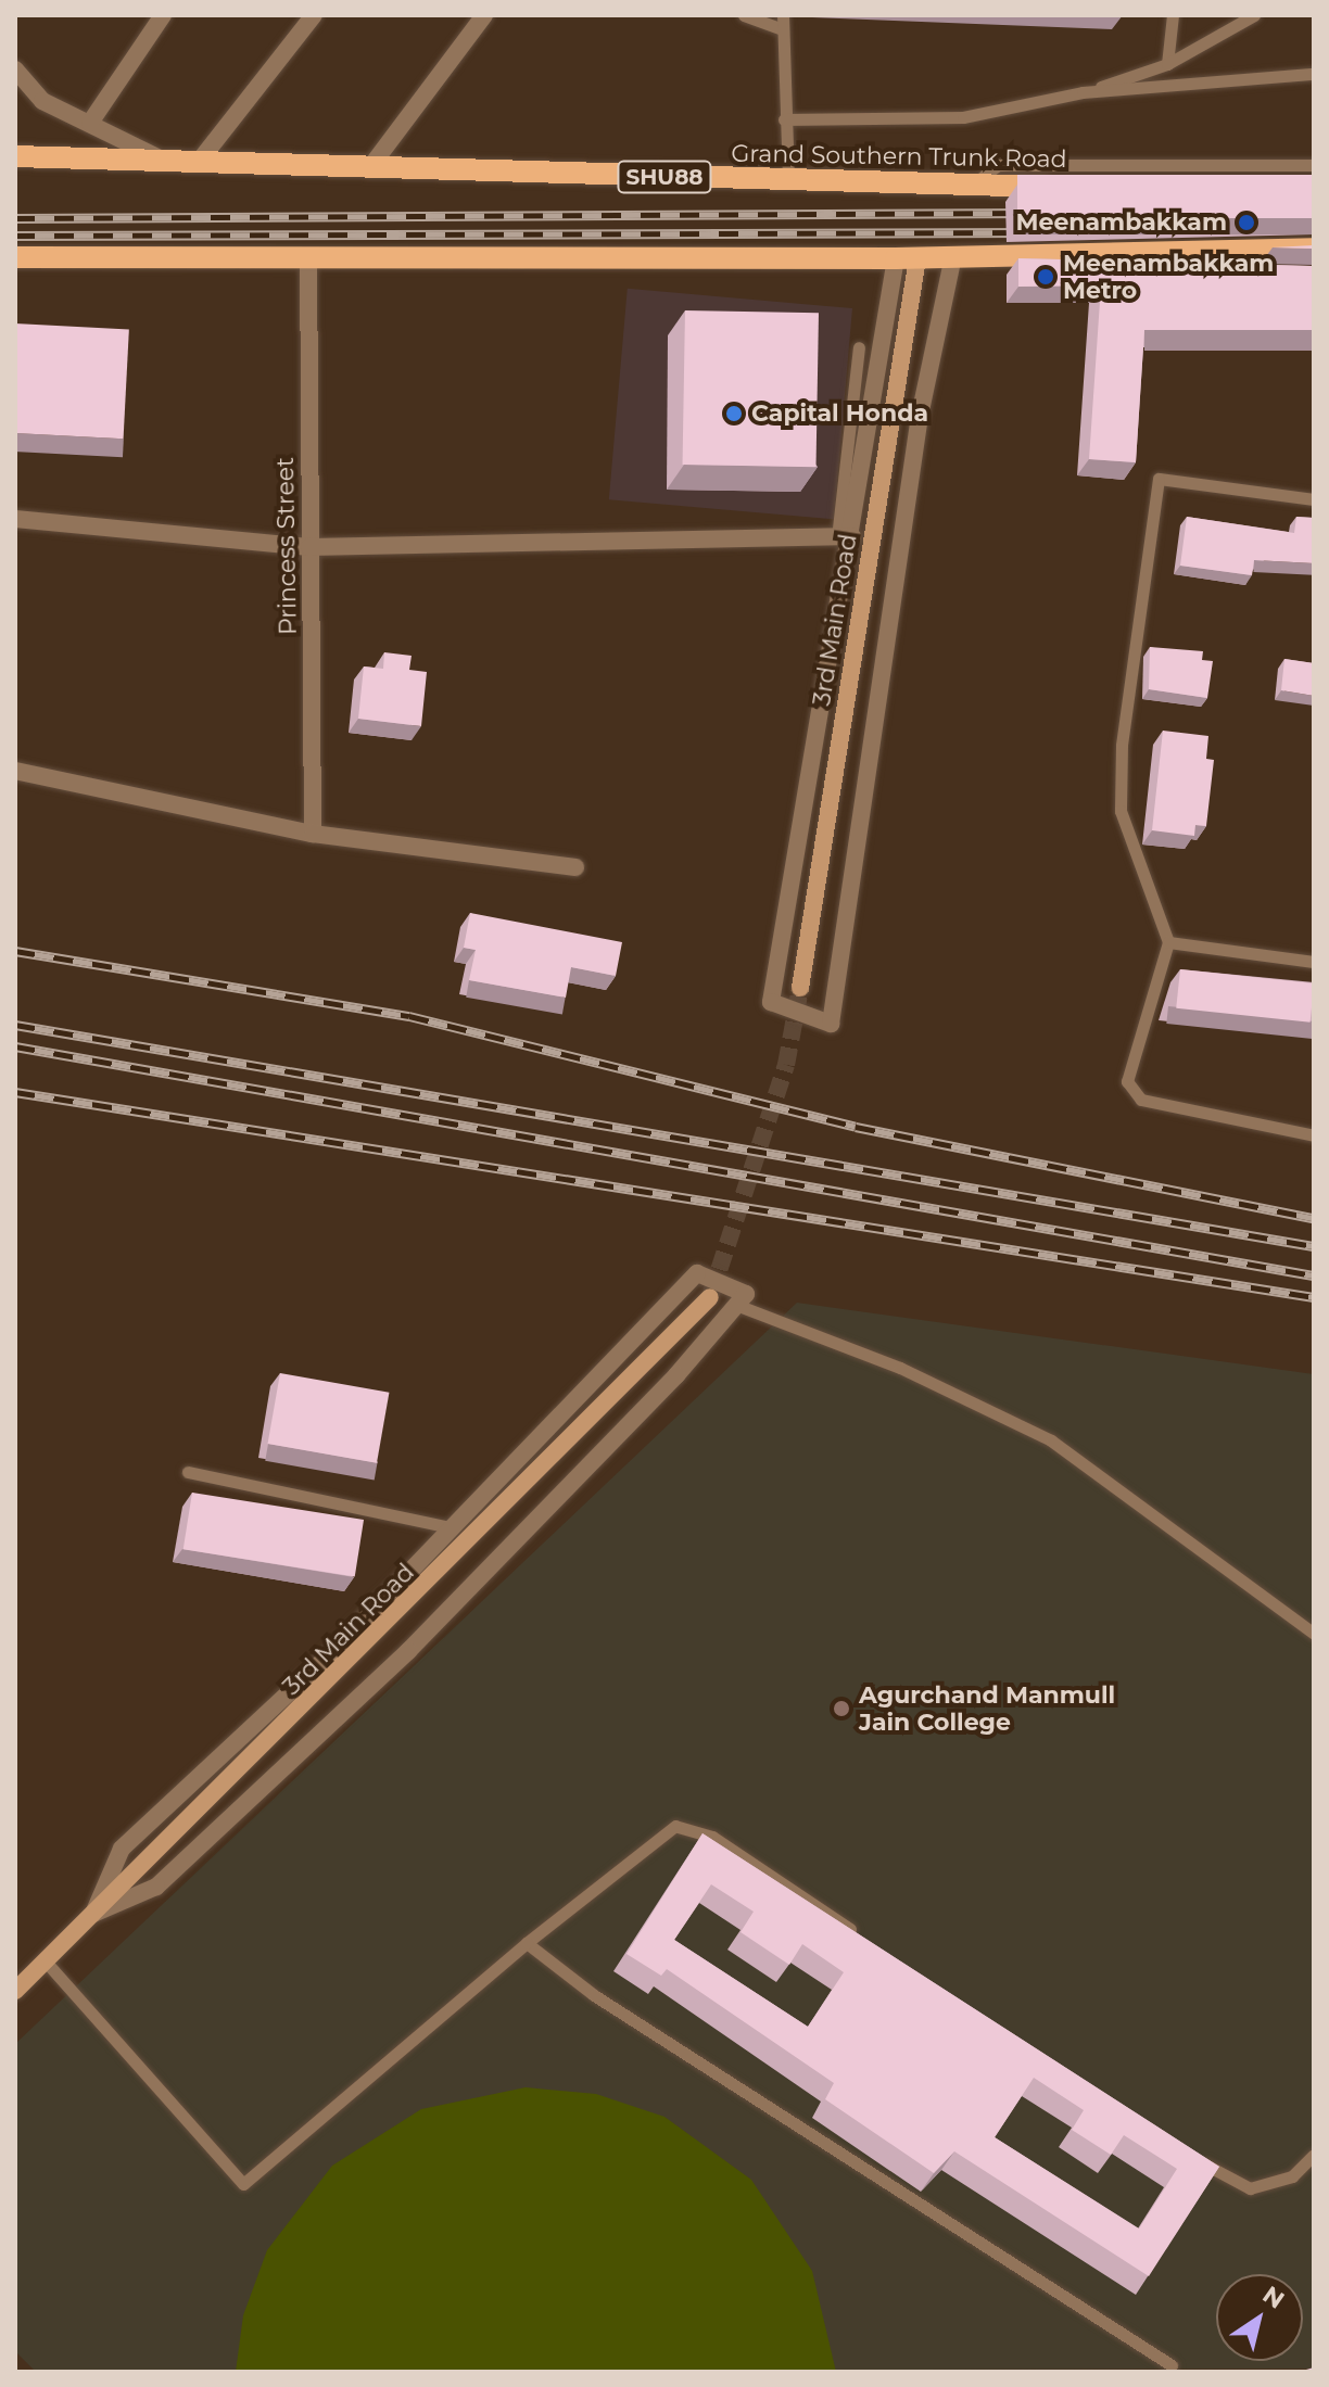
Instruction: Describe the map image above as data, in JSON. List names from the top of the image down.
{
  "streets": {
    "main road": ["Grand Southern Trunk Road", "SHU88"],
    "street": ["Princess Street", "3rd Main Road"]
  },
  "places": [
    "Meenambakkam",
    "Meenambakkam Metro",
    "Capital Honda",
    "Agurchand Manmull Jain College"
  ],
  "north": "top right"
}
